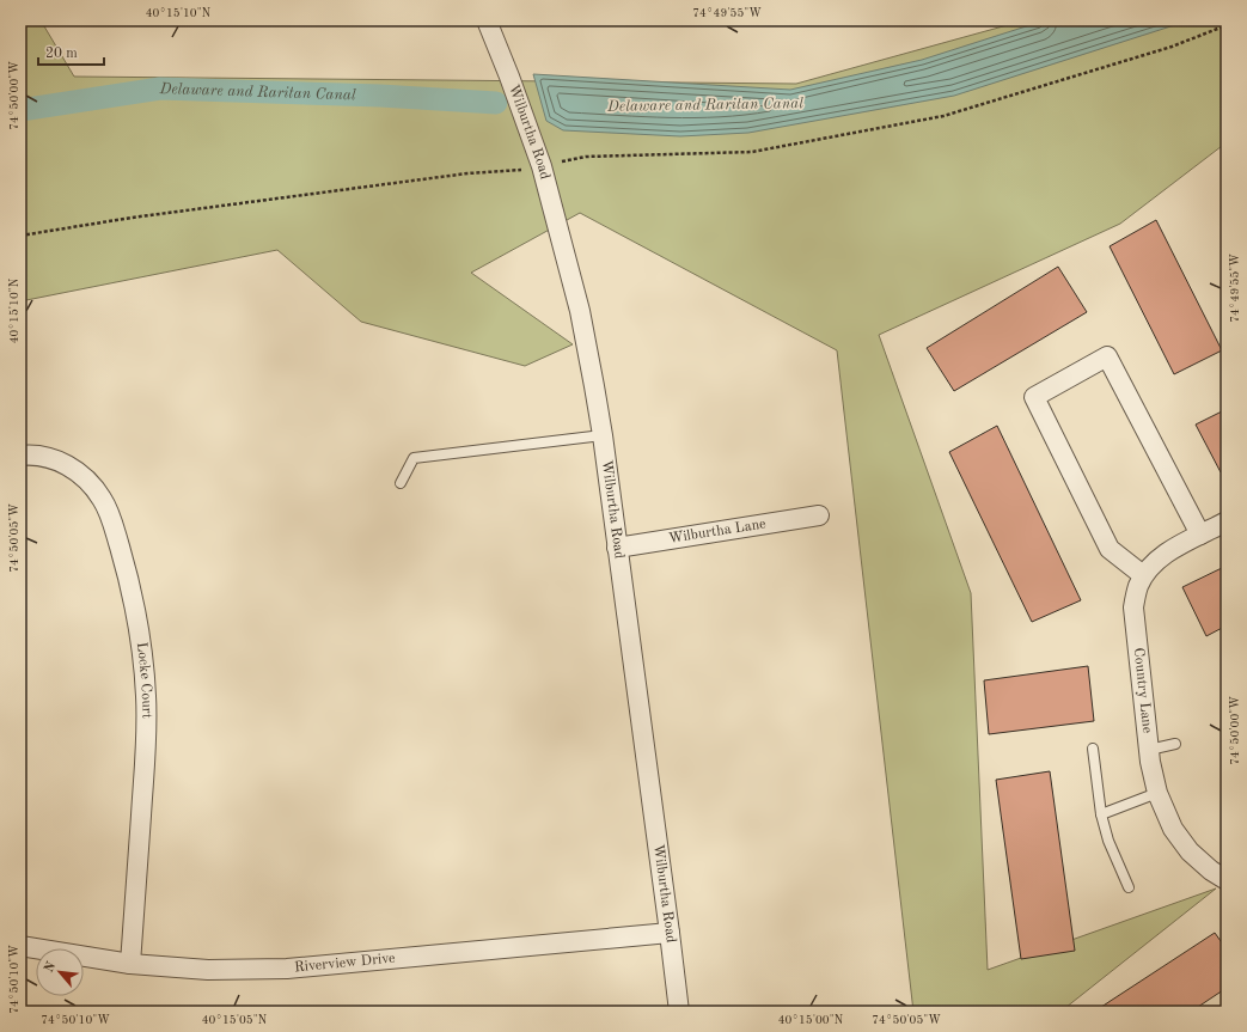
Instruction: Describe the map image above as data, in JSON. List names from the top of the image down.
{
  "streets": {
    "street": [
      "Wilburtha Road",
      "Wilburtha Lane",
      "Locke Court",
      "Country Lane",
      "Riverview Drive"
    ]
  },
  "crossings": [
    ["Wilburtha Road", "Wilburtha Lane"],
    ["Wilburtha Road", "Riverview Drive"],
    ["Locke Court", "Riverview Drive"]
  ],
  "water": ["Delaware and Raritan Canal"],
  "scale_bar": "20 m",
  "north": "top left",
  "coordinates": [
    "40°15'10\"N",
    "74°49'55\"W",
    "74°50'00\"W",
    "74°50'05\"W",
    "74°50'10\"W",
    "40°15'05\"N",
    "40°15'00\"N"
  ]
}
